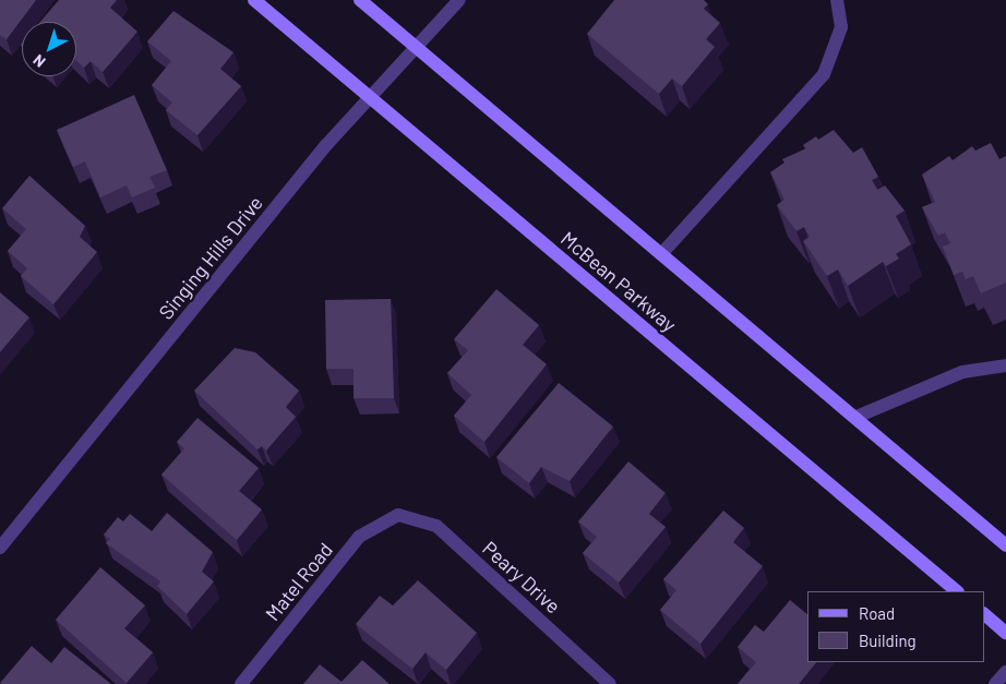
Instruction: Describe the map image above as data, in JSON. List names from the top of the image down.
{
  "streets": {
    "main road": ["McBean Parkway"],
    "street": ["Singing Hills Drive", "Peary Drive", "Matel Road"]
  },
  "crossings": [
    ["Singing Hills Drive", "McBean Parkway"],
    ["Peary Drive", "Matel Road"]
  ],
  "legend": ["Road", "Building"],
  "north": "bottom left"
}
